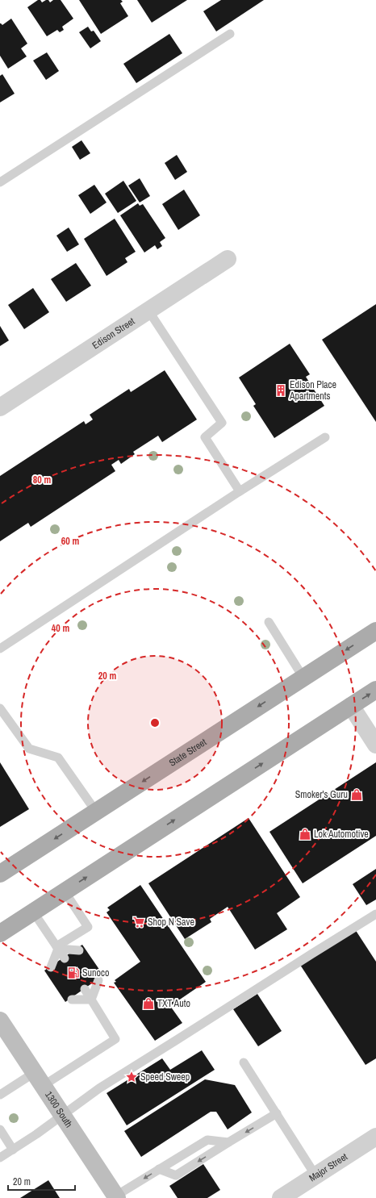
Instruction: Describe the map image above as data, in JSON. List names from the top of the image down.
{
  "streets": {
    "main road": ["State Street", "1300 South"],
    "street": ["Edison Street", "Major Street"]
  },
  "places": {
    "building": ["Edison Place Apartments"],
    "shop": ["Smoker's Guru", "Lok Automotive", "TXT Auto"],
    "supermarket": ["Shop N Save"],
    "fuel station": ["Sunoco"],
    "place": ["Speed Sweep"]
  },
  "scale_bar": "20 m",
  "rings": [
    "80 m",
    "60 m",
    "40 m",
    "20 m"
  ]
}
